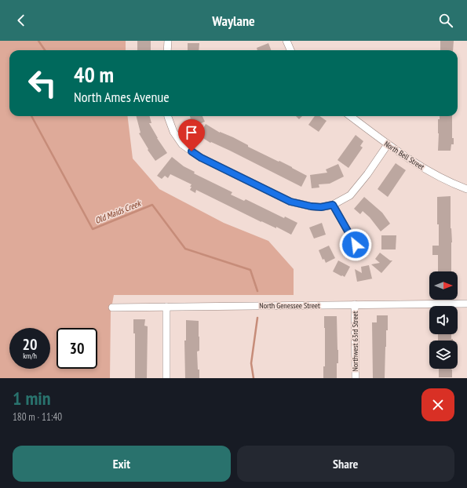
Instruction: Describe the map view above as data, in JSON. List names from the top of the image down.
{
  "streets": {
    "street": ["North Bell Street", "North Genessee Street", "Northwest 63rd Street"]
  },
  "crossings": [
    ["North Genessee Street", "Northwest 63rd Street"]
  ],
  "water": ["Old Maids Creek"],
  "north": "right",
  "page": {
    "header": "Waylane",
    "turn": ["40 m", "North Ames Avenue"],
    "speed": "20 km/h",
    "limit": "30",
    "heading": ["1 min", "180 m · 11:40"],
    "buttons": ["Exit", "Share"]
  }
}
